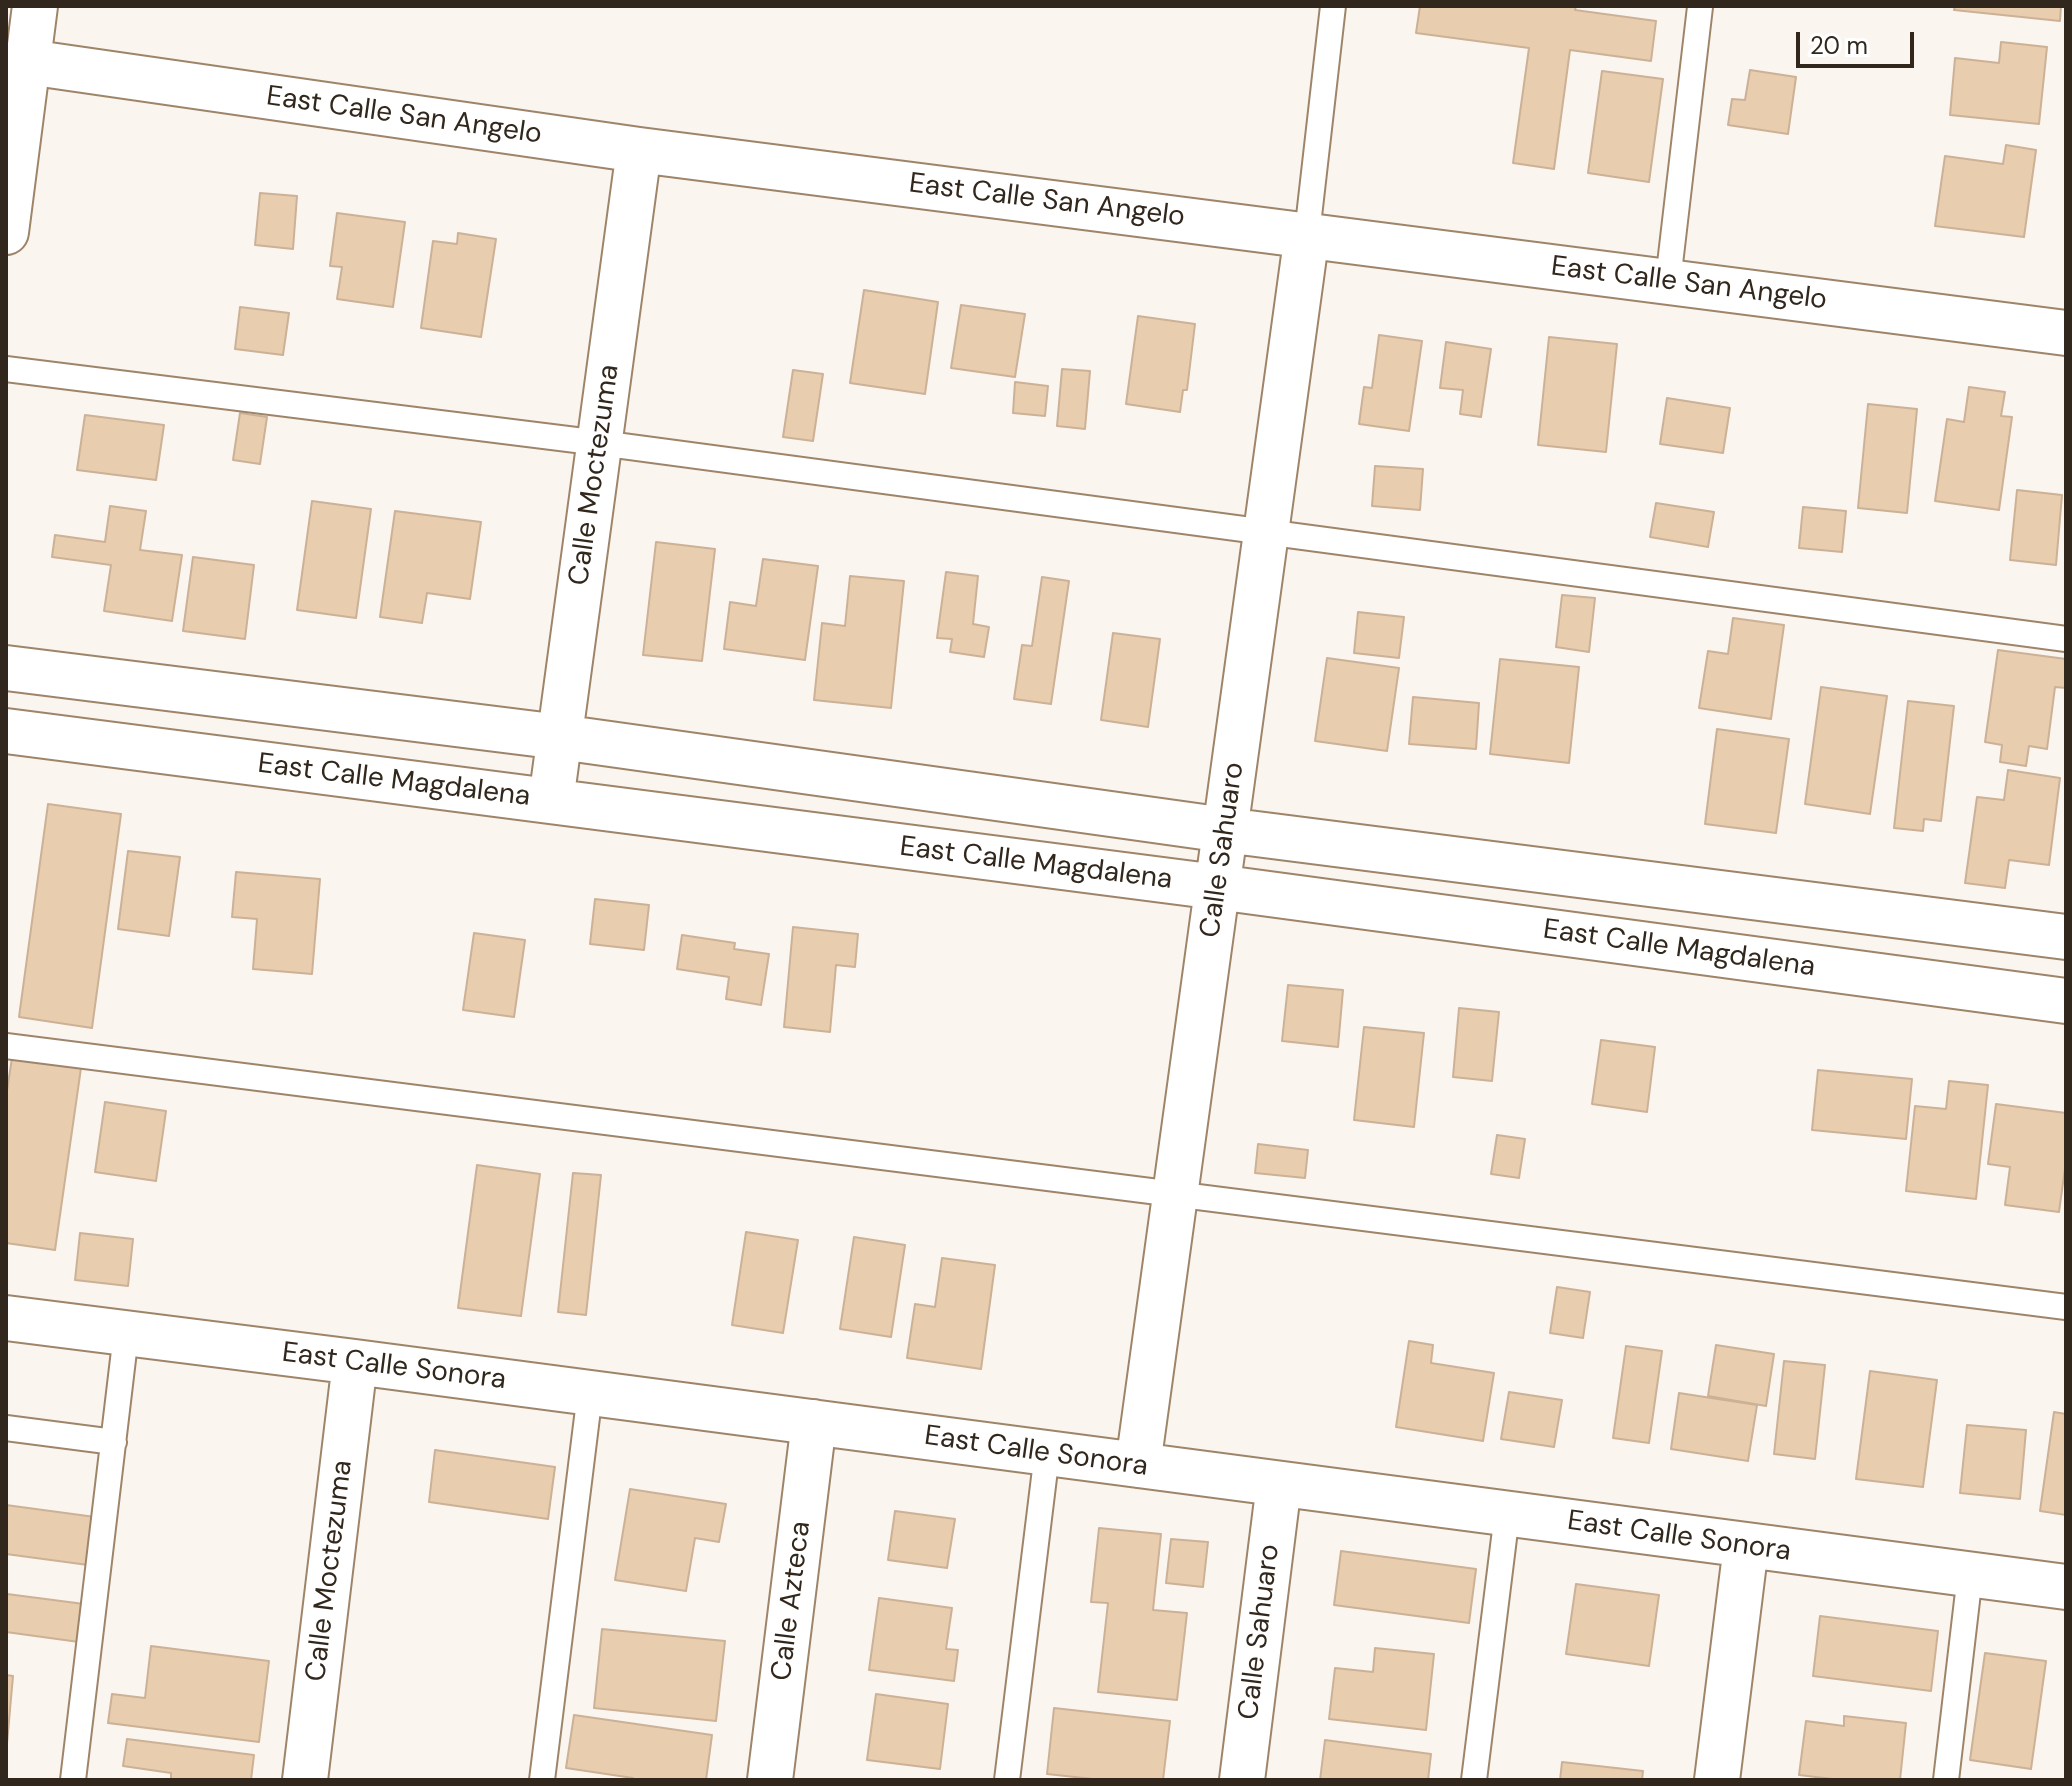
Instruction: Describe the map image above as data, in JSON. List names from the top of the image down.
{
  "streets": {
    "street": [
      "East Calle San Angelo",
      "Calle Moctezuma",
      "East Calle Magdalena",
      "Calle Sahuaro",
      "East Calle Sonora",
      "Calle Azteca"
    ]
  },
  "crossings": [
    ["East Calle San Angelo", "Calle Moctezuma"],
    ["East Calle San Angelo", "Calle Sahuaro"],
    ["Calle Moctezuma", "East Calle Magdalena"],
    ["Calle Moctezuma", "East Calle Sonora"],
    ["East Calle Magdalena", "Calle Sahuaro"],
    ["Calle Sahuaro", "East Calle Sonora"],
    ["East Calle Sonora", "Calle Azteca"]
  ],
  "scale_bar": "20 m"
}
